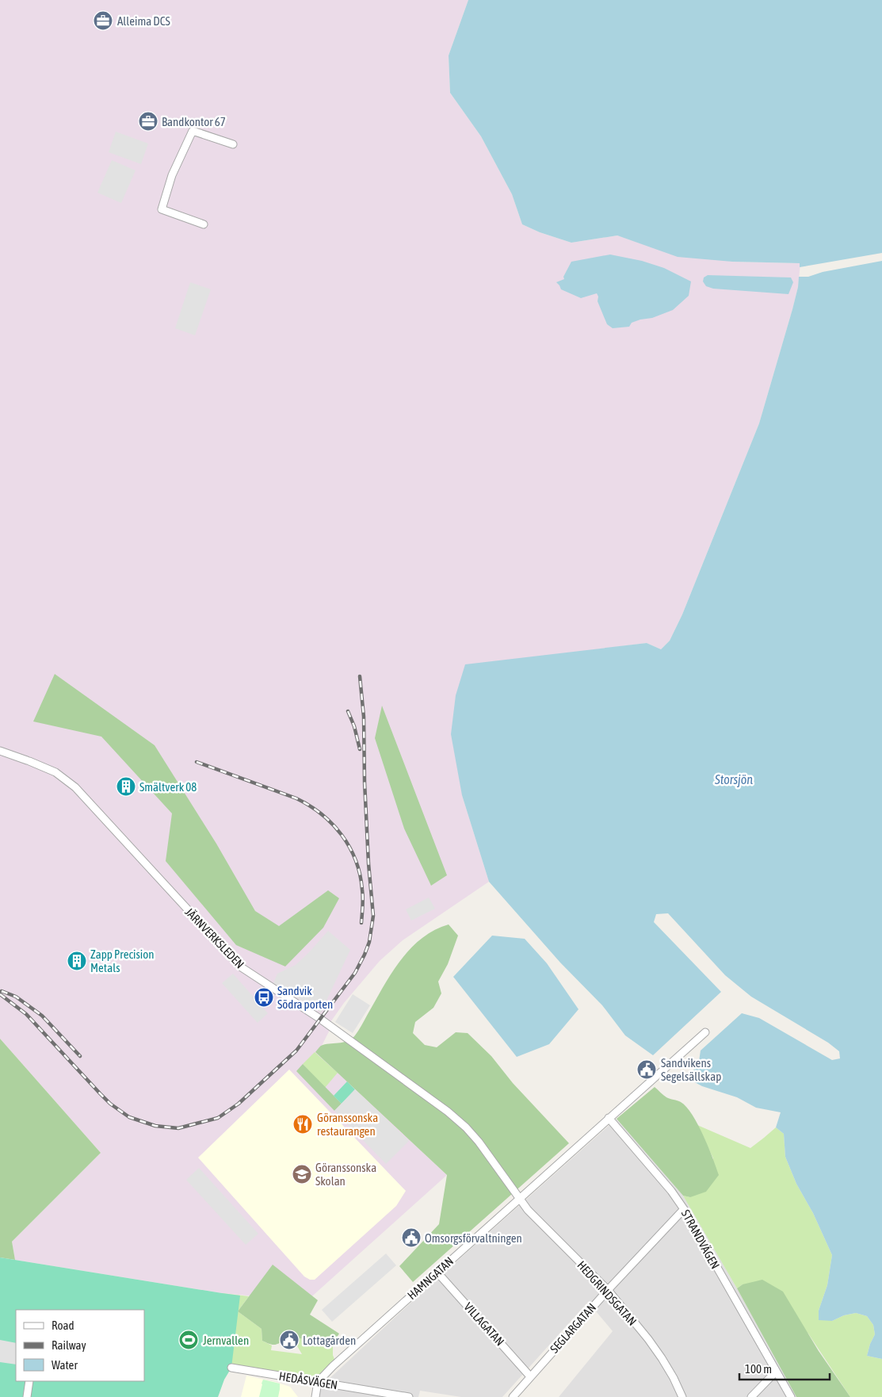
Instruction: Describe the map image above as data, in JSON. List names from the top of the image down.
{
  "streets": {
    "street": [
      "JÄRNVERKSLEDEN",
      "STRANDVÄGEN",
      "HAMNGATAN",
      "HEDGRINDSGATAN",
      "VILLAGATAN",
      "SEGLARGATAN",
      "HEDÅSVÄGEN"
    ]
  },
  "crossings": [
    ["JÄRNVERKSLEDEN", "HAMNGATAN"],
    ["JÄRNVERKSLEDEN", "HEDGRINDSGATAN"],
    ["STRANDVÄGEN", "HAMNGATAN"],
    ["STRANDVÄGEN", "SEGLARGATAN"],
    ["HAMNGATAN", "HEDGRINDSGATAN"],
    ["HAMNGATAN", "VILLAGATAN"],
    ["HAMNGATAN", "HEDÅSVÄGEN"],
    ["HEDGRINDSGATAN", "SEGLARGATAN"],
    ["VILLAGATAN", "SEGLARGATAN"]
  ],
  "water": ["Storsjön"],
  "places": {
    "office": ["Alleima DCS", "Bandkontor 67"],
    "building": ["Smältverk 08", "Zapp Precision Metals"],
    "bus stop": ["Sandvik Södra porten"],
    "public building": ["Sandvikens Segelsällskap", "Omsorgsförvaltningen", "Lottagården"],
    "restaurant": ["Göranssonska restaurangen"],
    "school or university": ["Göranssonska Skolan"],
    "sports": ["Jernvallen"]
  },
  "legend": ["Road", "Railway", "Water"],
  "scale_bar": "100 m"
}
